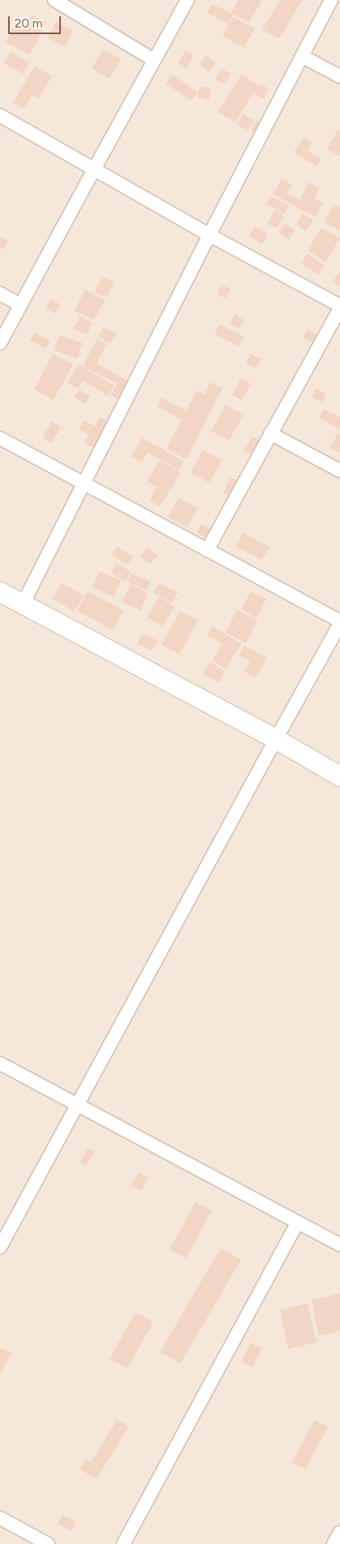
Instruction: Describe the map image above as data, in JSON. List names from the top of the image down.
{
  "scale_bar": "20 m"
}
